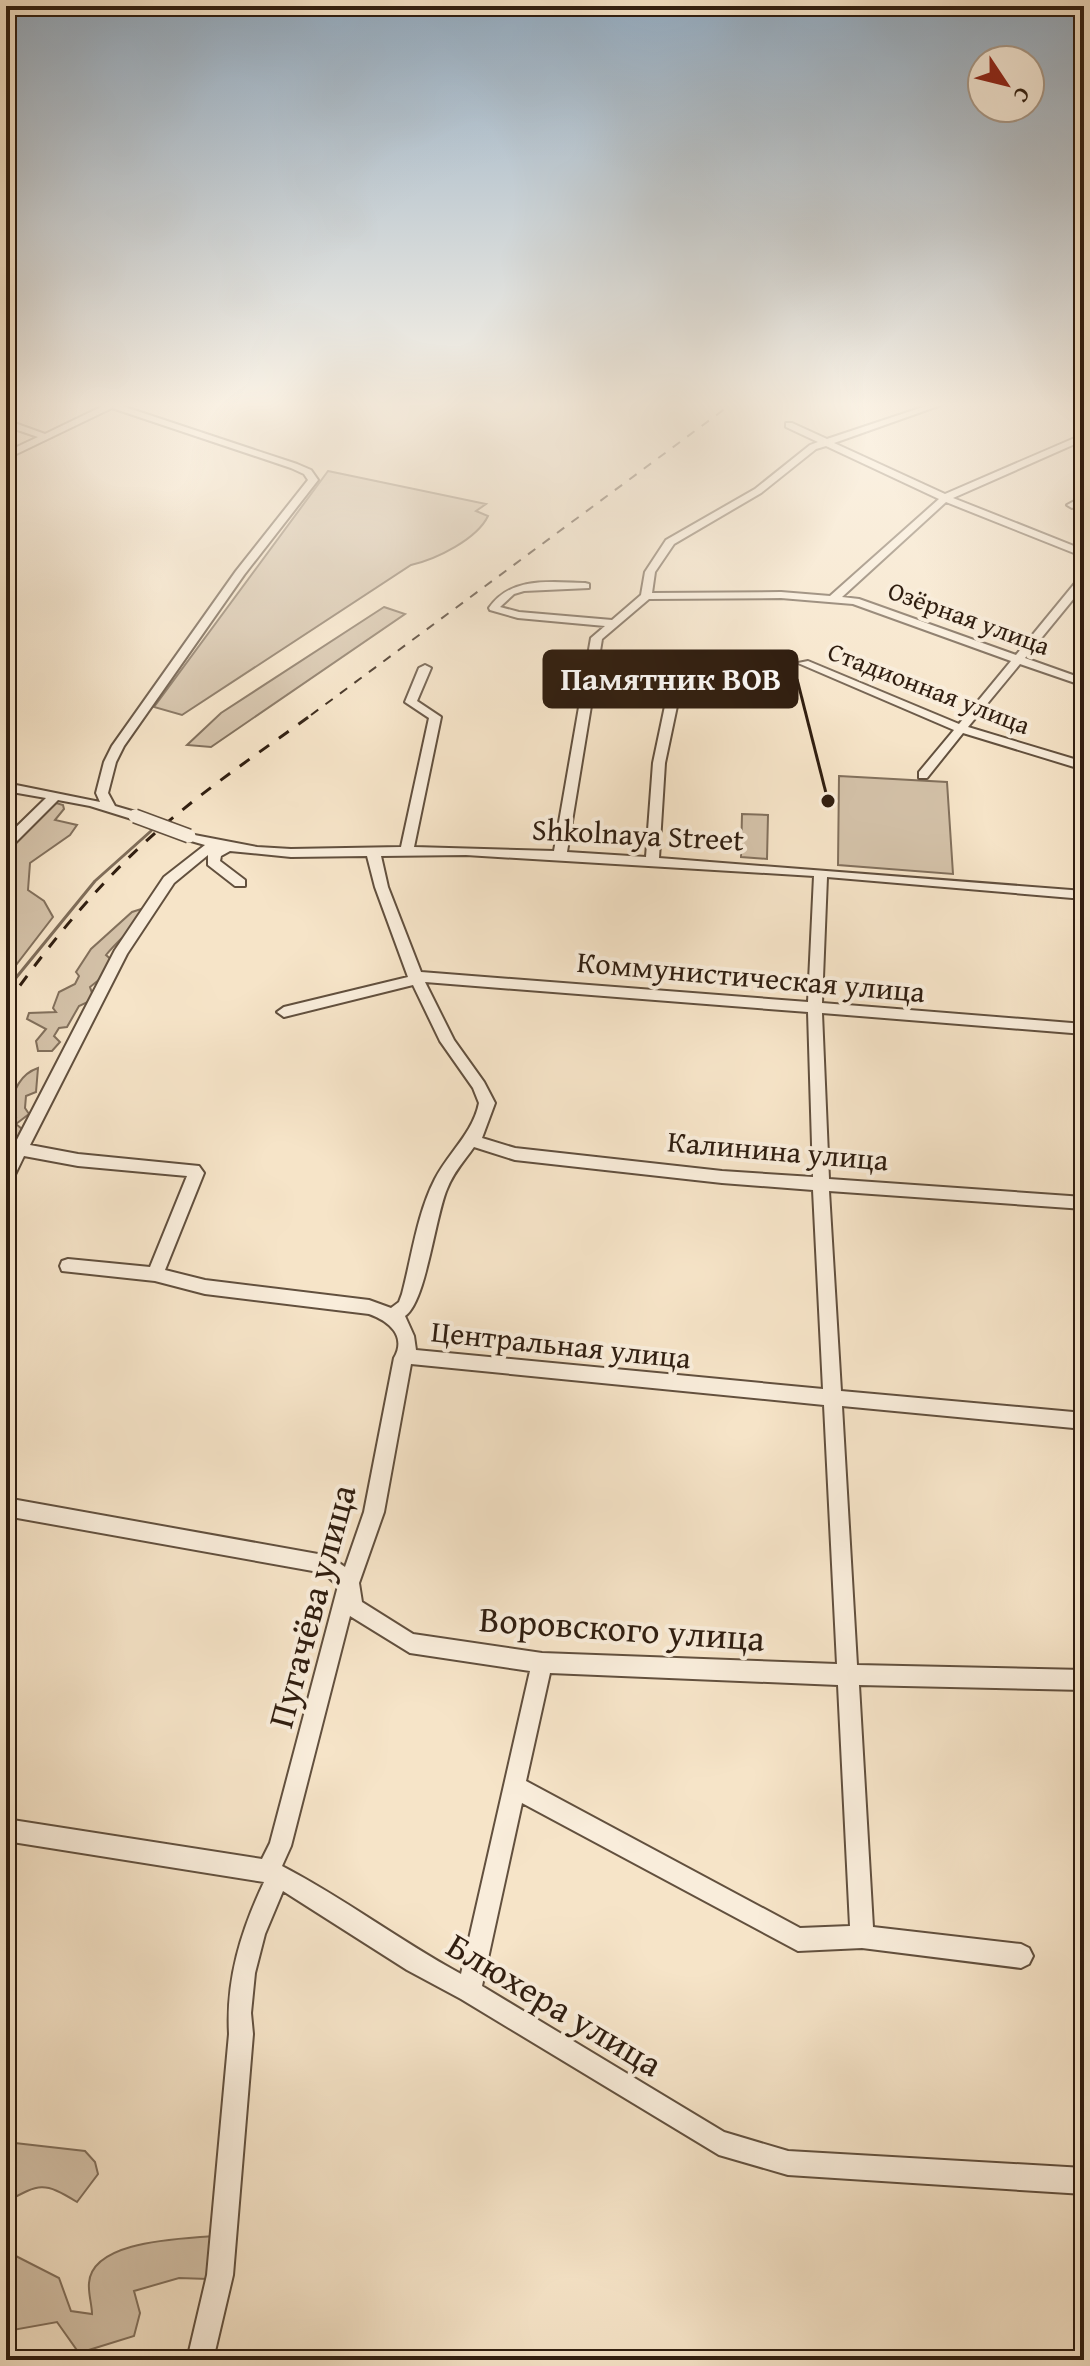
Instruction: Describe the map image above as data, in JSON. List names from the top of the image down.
{
  "streets": {
    "street": [
      "Озёрная улица",
      "Стадионная улица",
      "Shkolnaya Street",
      "Коммунистическая улица",
      "Калинина улица",
      "Центральная улица",
      "Пугачёва улица",
      "Воровского улица",
      "Блюхера улица"
    ]
  },
  "crossings": [
    ["Центральная улица", "Пугачёва улица"],
    ["Пугачёва улица", "Воровского улица"],
    ["Пугачёва улица", "Блюхера улица"]
  ],
  "places": ["Памятник ВОВ"],
  "north": "bottom right"
}
